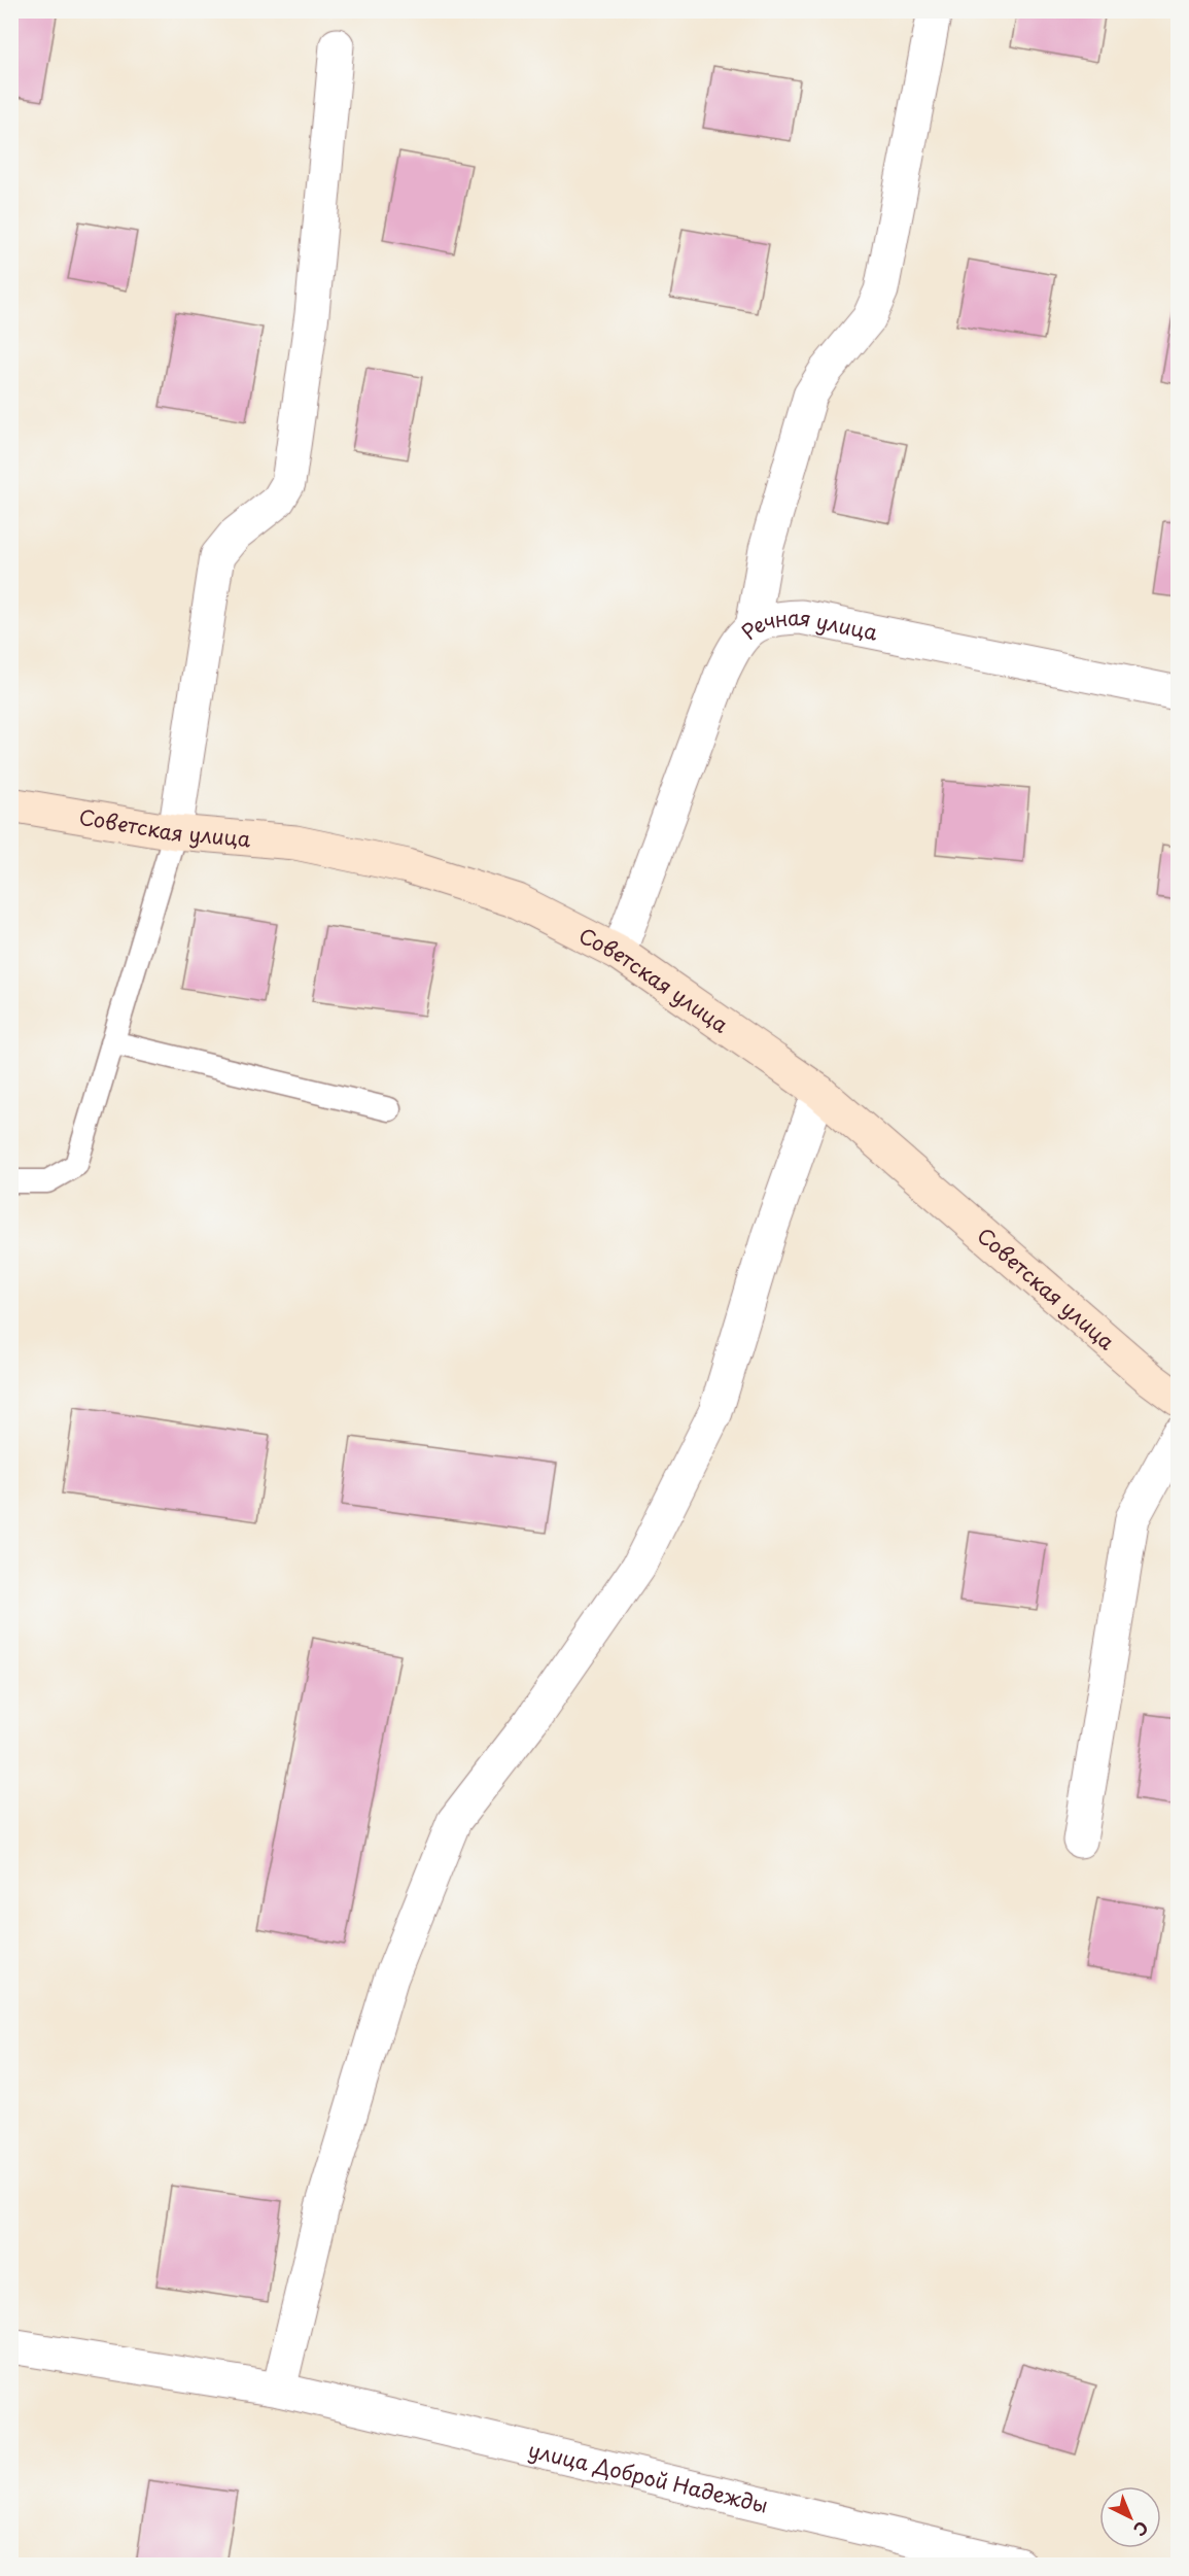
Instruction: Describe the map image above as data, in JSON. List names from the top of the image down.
{
  "streets": {
    "street": ["Речная улица", "Советская улица", "улица Доброй Надежды"]
  },
  "crossings": [
    ["Речная улица", "Советская улица"]
  ],
  "north": "bottom right"
}
